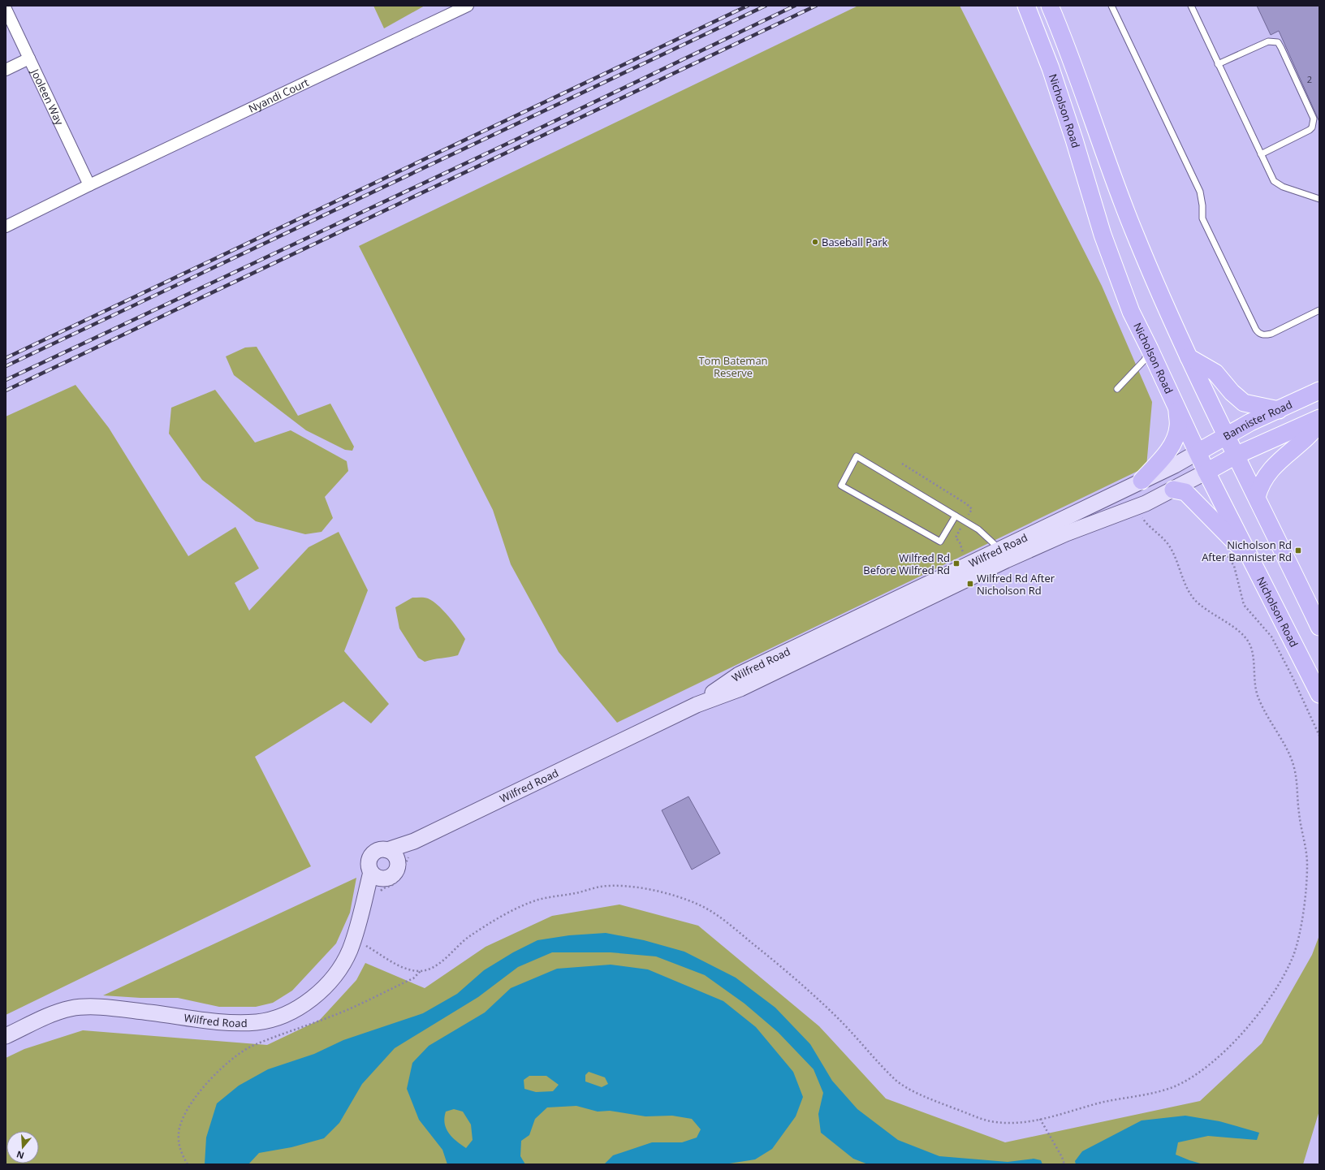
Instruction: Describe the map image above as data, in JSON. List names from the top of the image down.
{
  "streets": {
    "main road": ["Nicholson Road", "Bannister Road", "Wilfred Road"],
    "street": ["Nyandi Court", "Jooleen Way"]
  },
  "crossings": [
    ["Nyandi Court", "Jooleen Way"],
    ["Nicholson Road", "Bannister Road"],
    ["Nicholson Road", "Wilfred Road"],
    ["Bannister Road", "Wilfred Road"]
  ],
  "parks": ["Tom Bateman Reserve"],
  "places": {
    "other": ["Baseball Park"],
    "transit": ["Nicholson Rd After Bannister Rd", "Wilfred Rd Before Wilfred Rd", "Wilfred Rd After Nicholson Rd"]
  },
  "house_numbers": ["2"],
  "north": "bottom"
}
